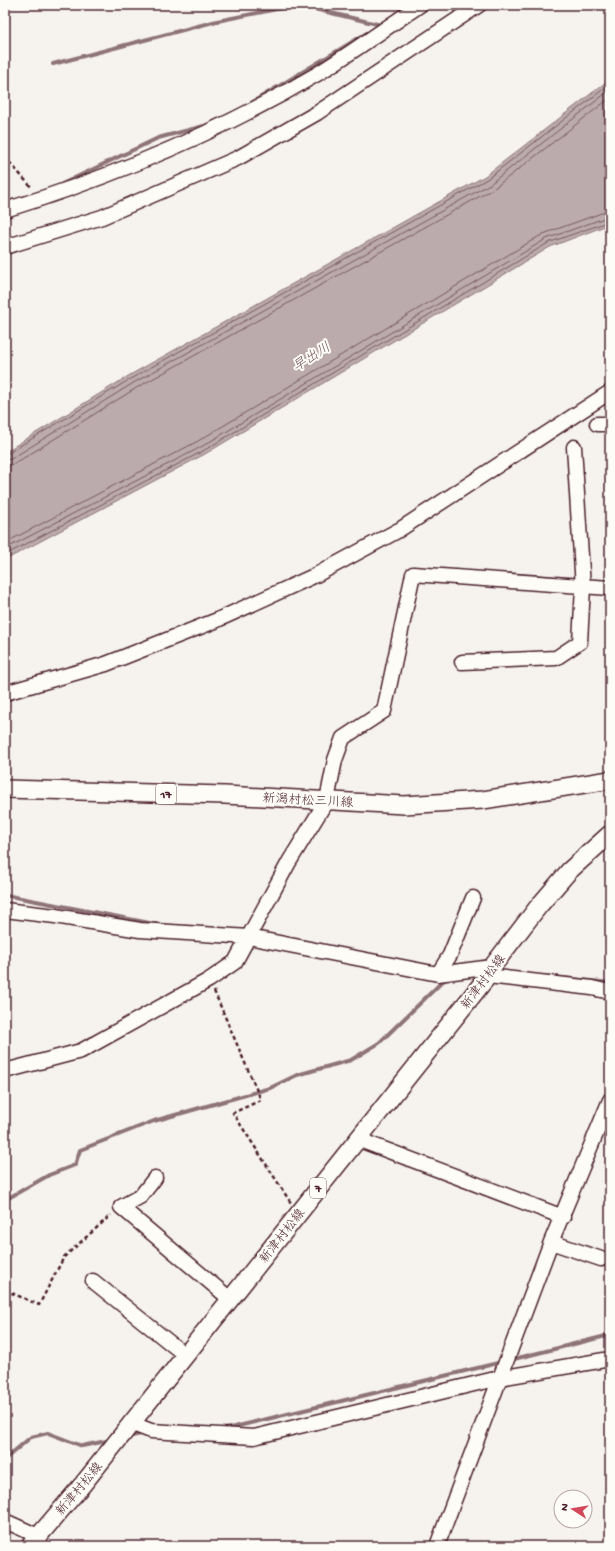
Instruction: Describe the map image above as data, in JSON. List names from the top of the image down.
{
  "streets": {
    "main road": [
      "17",
      "新潟村松三川線",
      "新津村松線",
      "7"
    ]
  },
  "water": ["早出川"],
  "north": "left"
}
